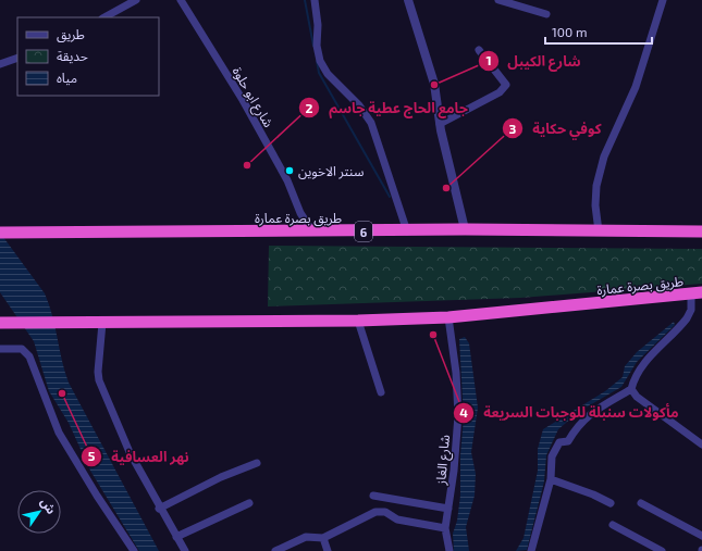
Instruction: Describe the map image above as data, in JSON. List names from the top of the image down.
{
  "streets": {
    "highway": ["طريق بصرة عمارة", "6"],
    "street": ["شارع ابو حلوة", "شارع الغاز"]
  },
  "crossings": [
    ["شارع ابو حلوة", "طريق بصرة عمارة"],
    ["طريق بصرة عمارة", "شارع الغاز"]
  ],
  "places": [
    "شارع الكيبل",
    "جامع الحاج عطية جاسم",
    "سنتر الاخوين",
    "كوفي حكاية",
    "مأكولات سنبلة للوجبات السريعة",
    "نهر العسافية"
  ],
  "legend": ["طريق", "حديقة", "مياه"],
  "scale_bar": "100 m",
  "north": "top right"
}
